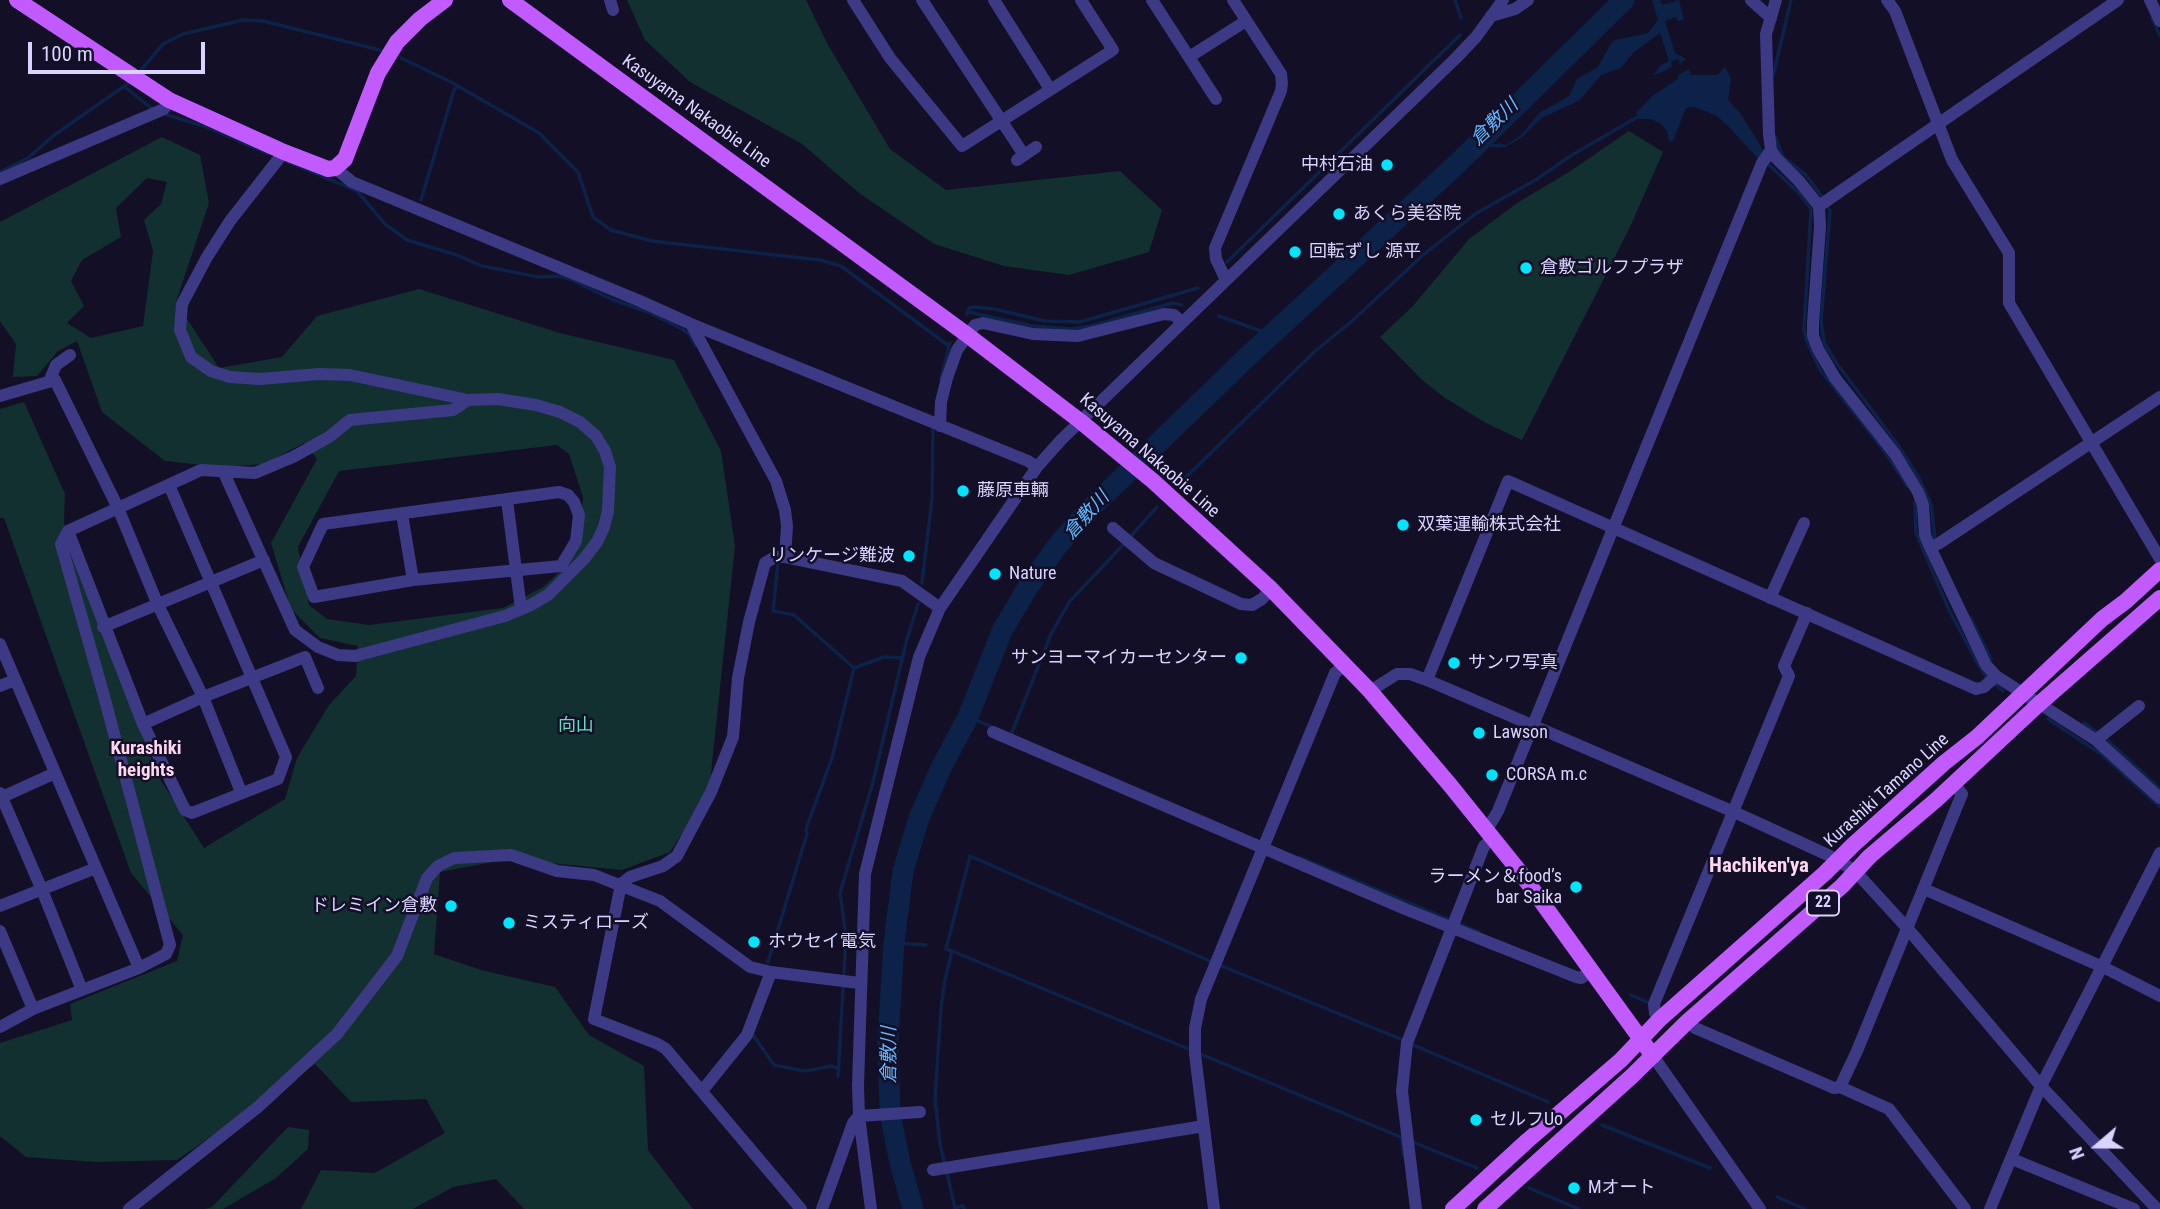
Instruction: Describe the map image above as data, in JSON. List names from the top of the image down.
{
  "streets": {
    "main road": ["Kasuyama Nakaobie Line", "Kurashiki Tamano Line", "22"]
  },
  "crossings": [
    ["Kasuyama Nakaobie Line", "Kurashiki Tamano Line"],
    ["Kasuyama Nakaobie Line", "22"]
  ],
  "districts": ["Kurashiki heights", "Hachiken'ya"],
  "water": ["倉敷川"],
  "parks": ["向山"],
  "places": [
    "中村石油",
    "あくら美容院",
    "回転ずし 源平",
    "倉敷ゴルフプラザ",
    "藤原車輛",
    "双葉運輸株式会社",
    "リンケージ難波",
    "Nature",
    "サンヨーマイカーセンター",
    "サンワ写真",
    "Lawson",
    "CORSA m.c",
    "ラーメン＆food’s bar Saika",
    "ドレミイン倉敷",
    "ミスティローズ",
    "ホウセイ電気",
    "セルフUo",
    "Mオート"
  ],
  "scale_bar": "100 m",
  "north": "left"
}
